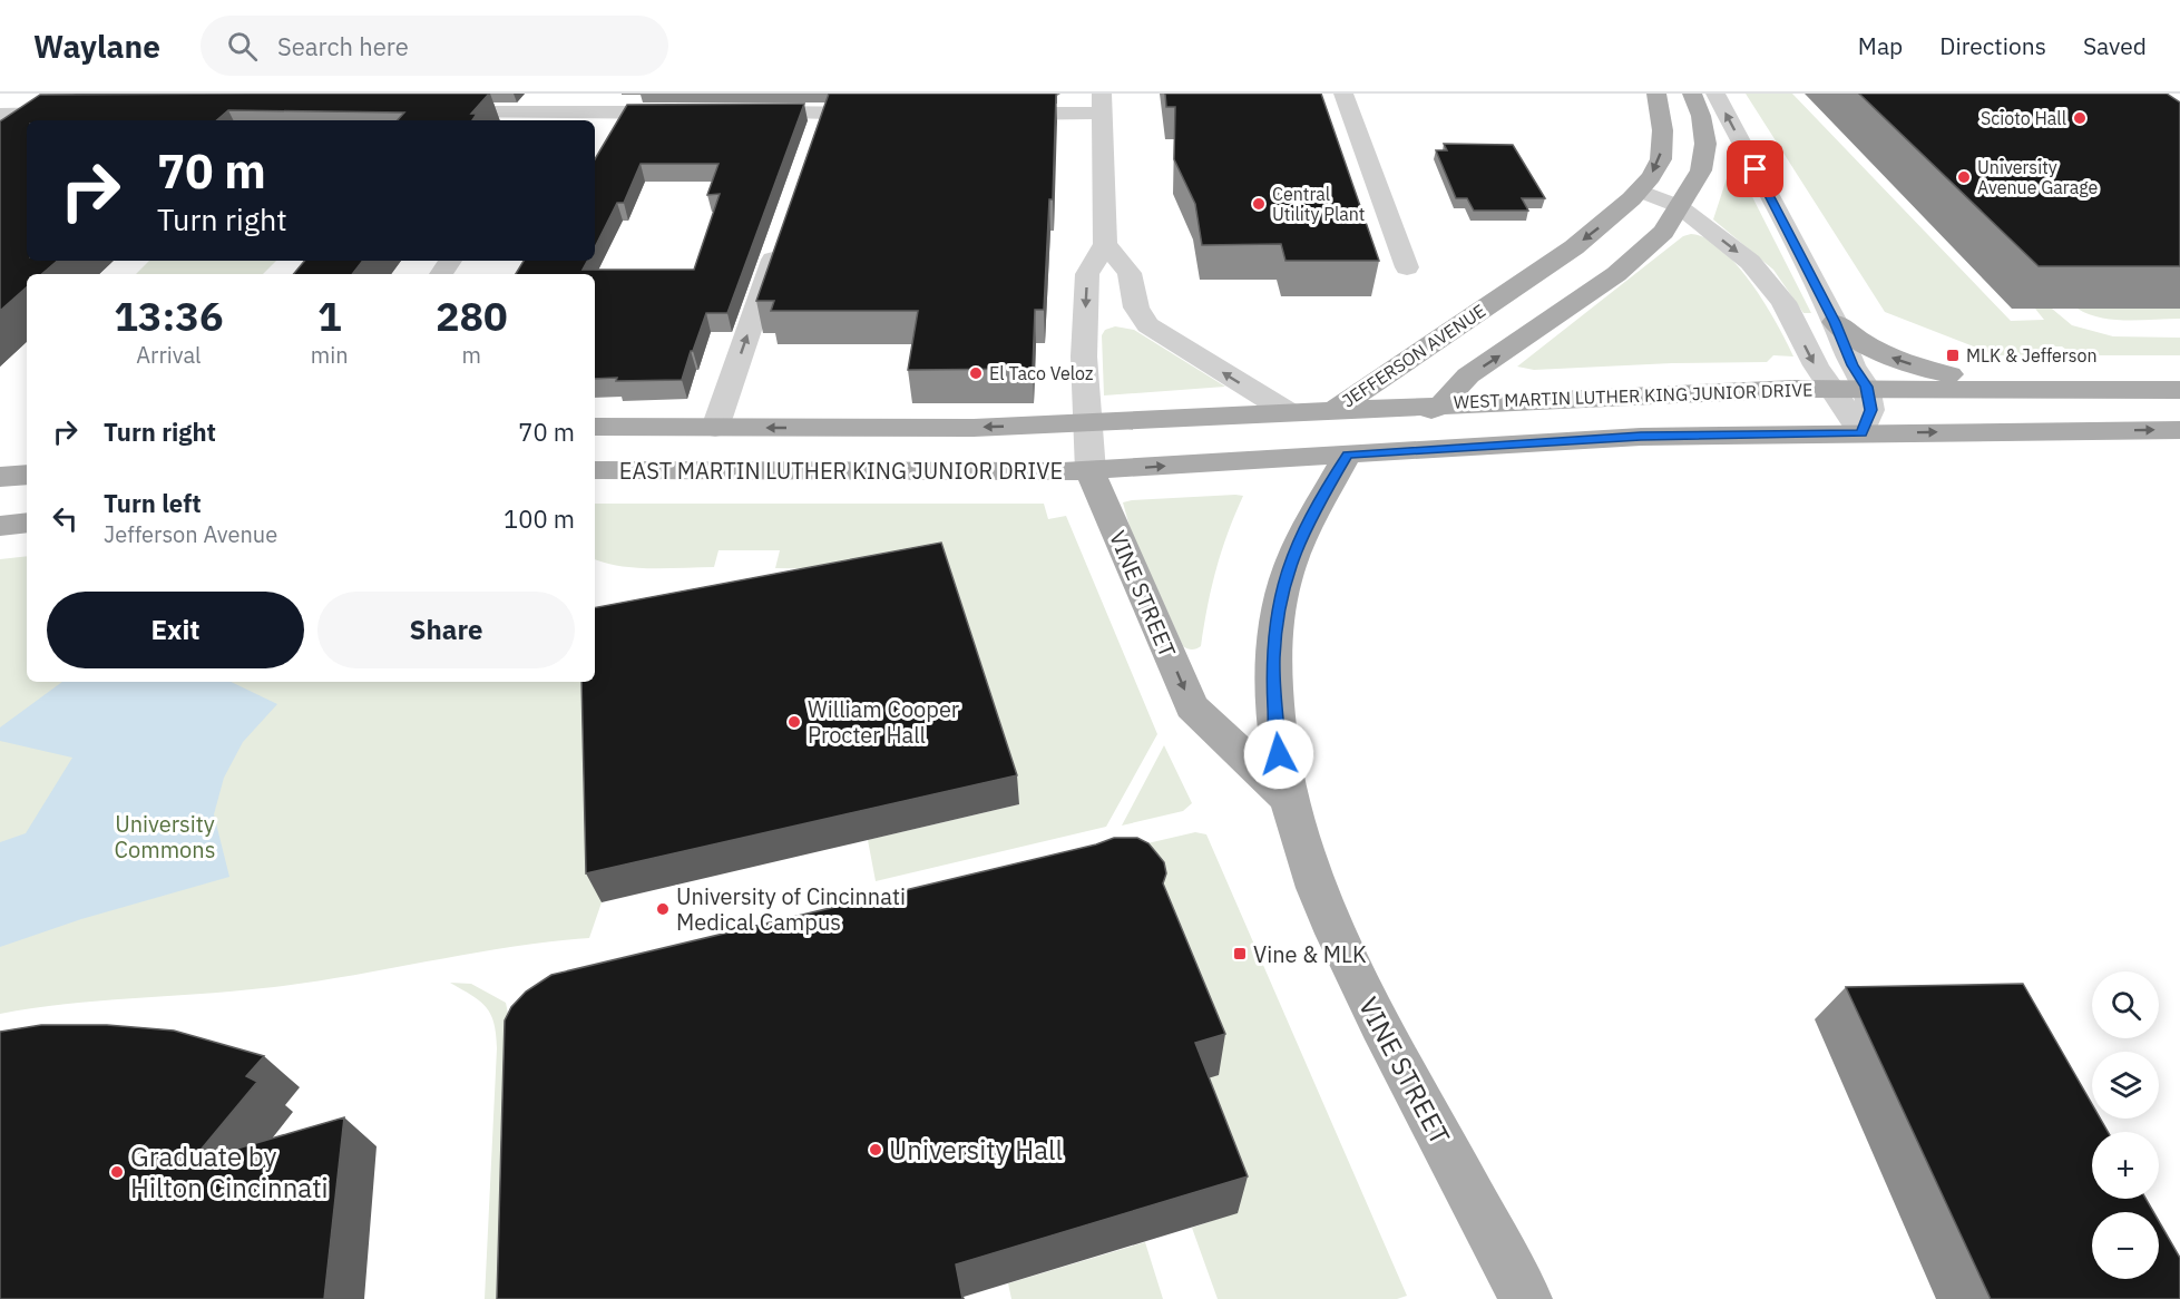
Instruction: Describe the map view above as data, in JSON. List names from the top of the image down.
{
  "streets": {
    "main road": [
      "JEFFERSON AVENUE",
      "WEST MARTIN LUTHER KING JUNIOR DRIVE",
      "EAST MARTIN LUTHER KING JUNIOR DRIVE",
      "VINE STREET"
    ]
  },
  "crossings": [
    ["JEFFERSON AVENUE", "WEST MARTIN LUTHER KING JUNIOR DRIVE"],
    ["JEFFERSON AVENUE", "VINE STREET"],
    ["WEST MARTIN LUTHER KING JUNIOR DRIVE", "EAST MARTIN LUTHER KING JUNIOR DRIVE"],
    ["WEST MARTIN LUTHER KING JUNIOR DRIVE", "VINE STREET"],
    ["EAST MARTIN LUTHER KING JUNIOR DRIVE", "VINE STREET"]
  ],
  "parks": ["University Commons"],
  "places": {
    "other": [
      "Scioto Hall",
      "University Avenue Garage",
      "Central Utility Plant",
      "El Taco Veloz",
      "William Cooper Procter Hall",
      "University of Cincinnati Medical Campus",
      "University Hall",
      "Graduate by Hilton Cincinnati"
    ],
    "transit": ["MLK & Jefferson", "Vine & MLK"]
  },
  "page": {
    "header": "Waylane",
    "search": "Search here",
    "nav": ["Map", "Directions", "Saved"],
    "turn": ["70 m", "Turn right"],
    "eta": [
      "13:36",
      "Arrival",
      "1",
      "min",
      "280",
      "m"
    ],
    "list": [
      {
        "name": "Turn right",
        "value": "70 m"
      },
      {
        "name": "Turn left",
        "note": "Jefferson Avenue",
        "value": "100 m"
      }
    ],
    "buttons": ["Exit", "Share"],
    "map_buttons": ["+", "−"]
  }
}
